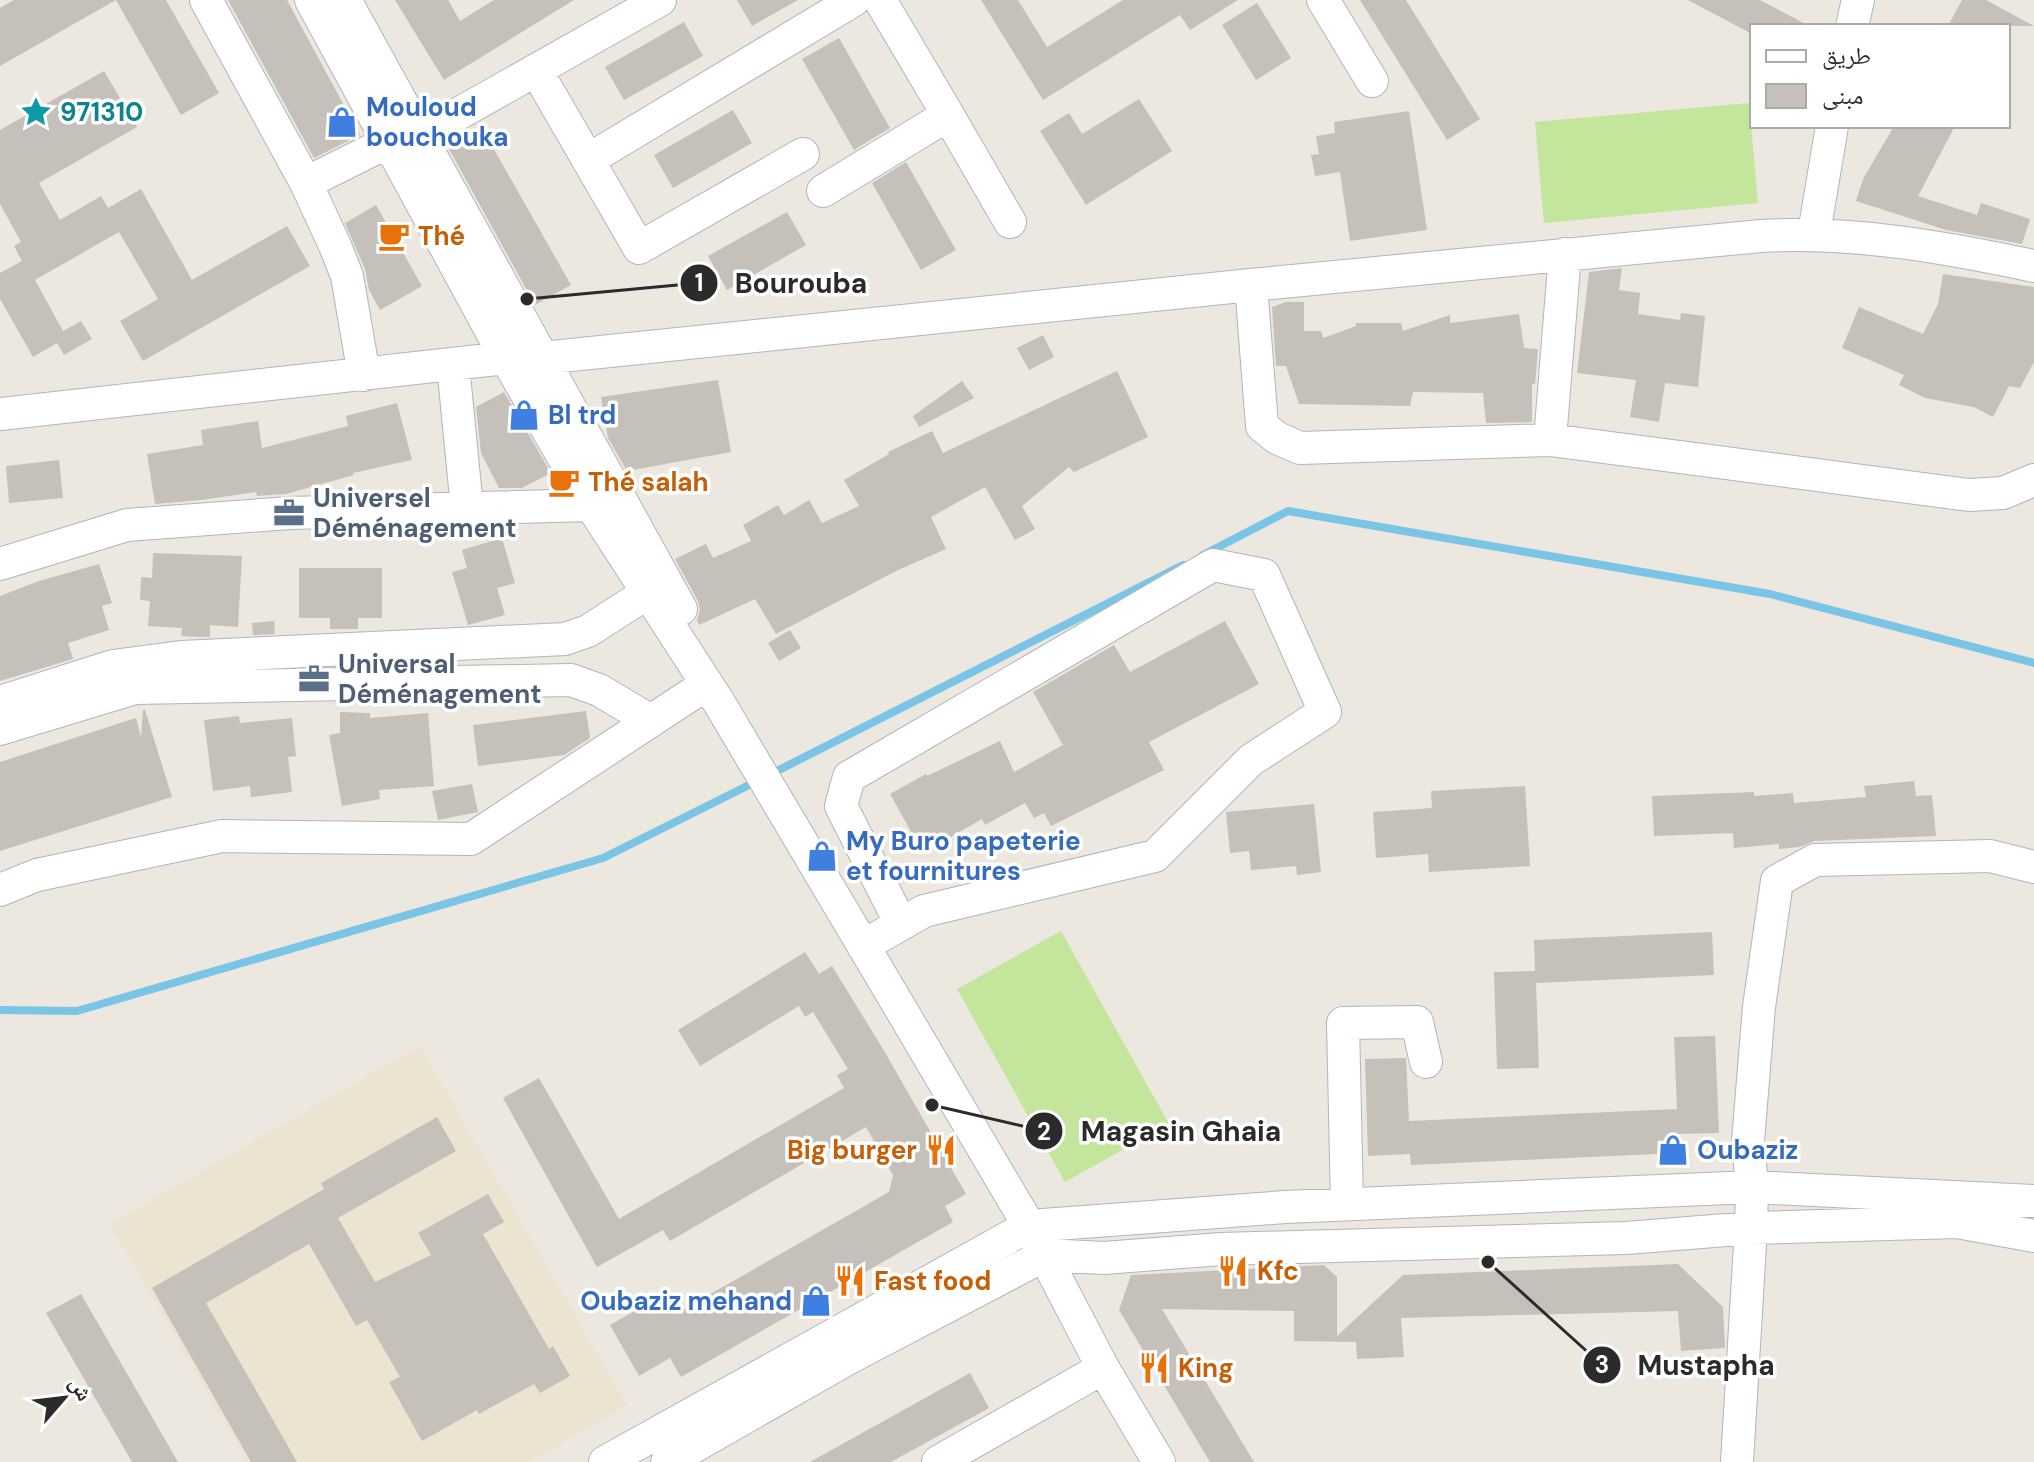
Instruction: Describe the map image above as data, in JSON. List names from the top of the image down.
{
  "places": {
    "place": ["971310"],
    "shop": [
      "Mouloud bouchouka",
      "Bl trd",
      "My Buro papeterie et fournitures",
      "Oubaziz",
      "Oubaziz mehand"
    ],
    "cafe": ["Thé", "Thé salah"],
    "other": ["Bourouba", "Magasin Ghaia", "Mustapha"],
    "office": ["Universel Déménagement", "Universal Déménagement"],
    "restaurant": [
      "Big burger",
      "Kfc",
      "Fast food",
      "King"
    ]
  },
  "legend": ["طريق", "مبنى"],
  "north": "top right"
}
